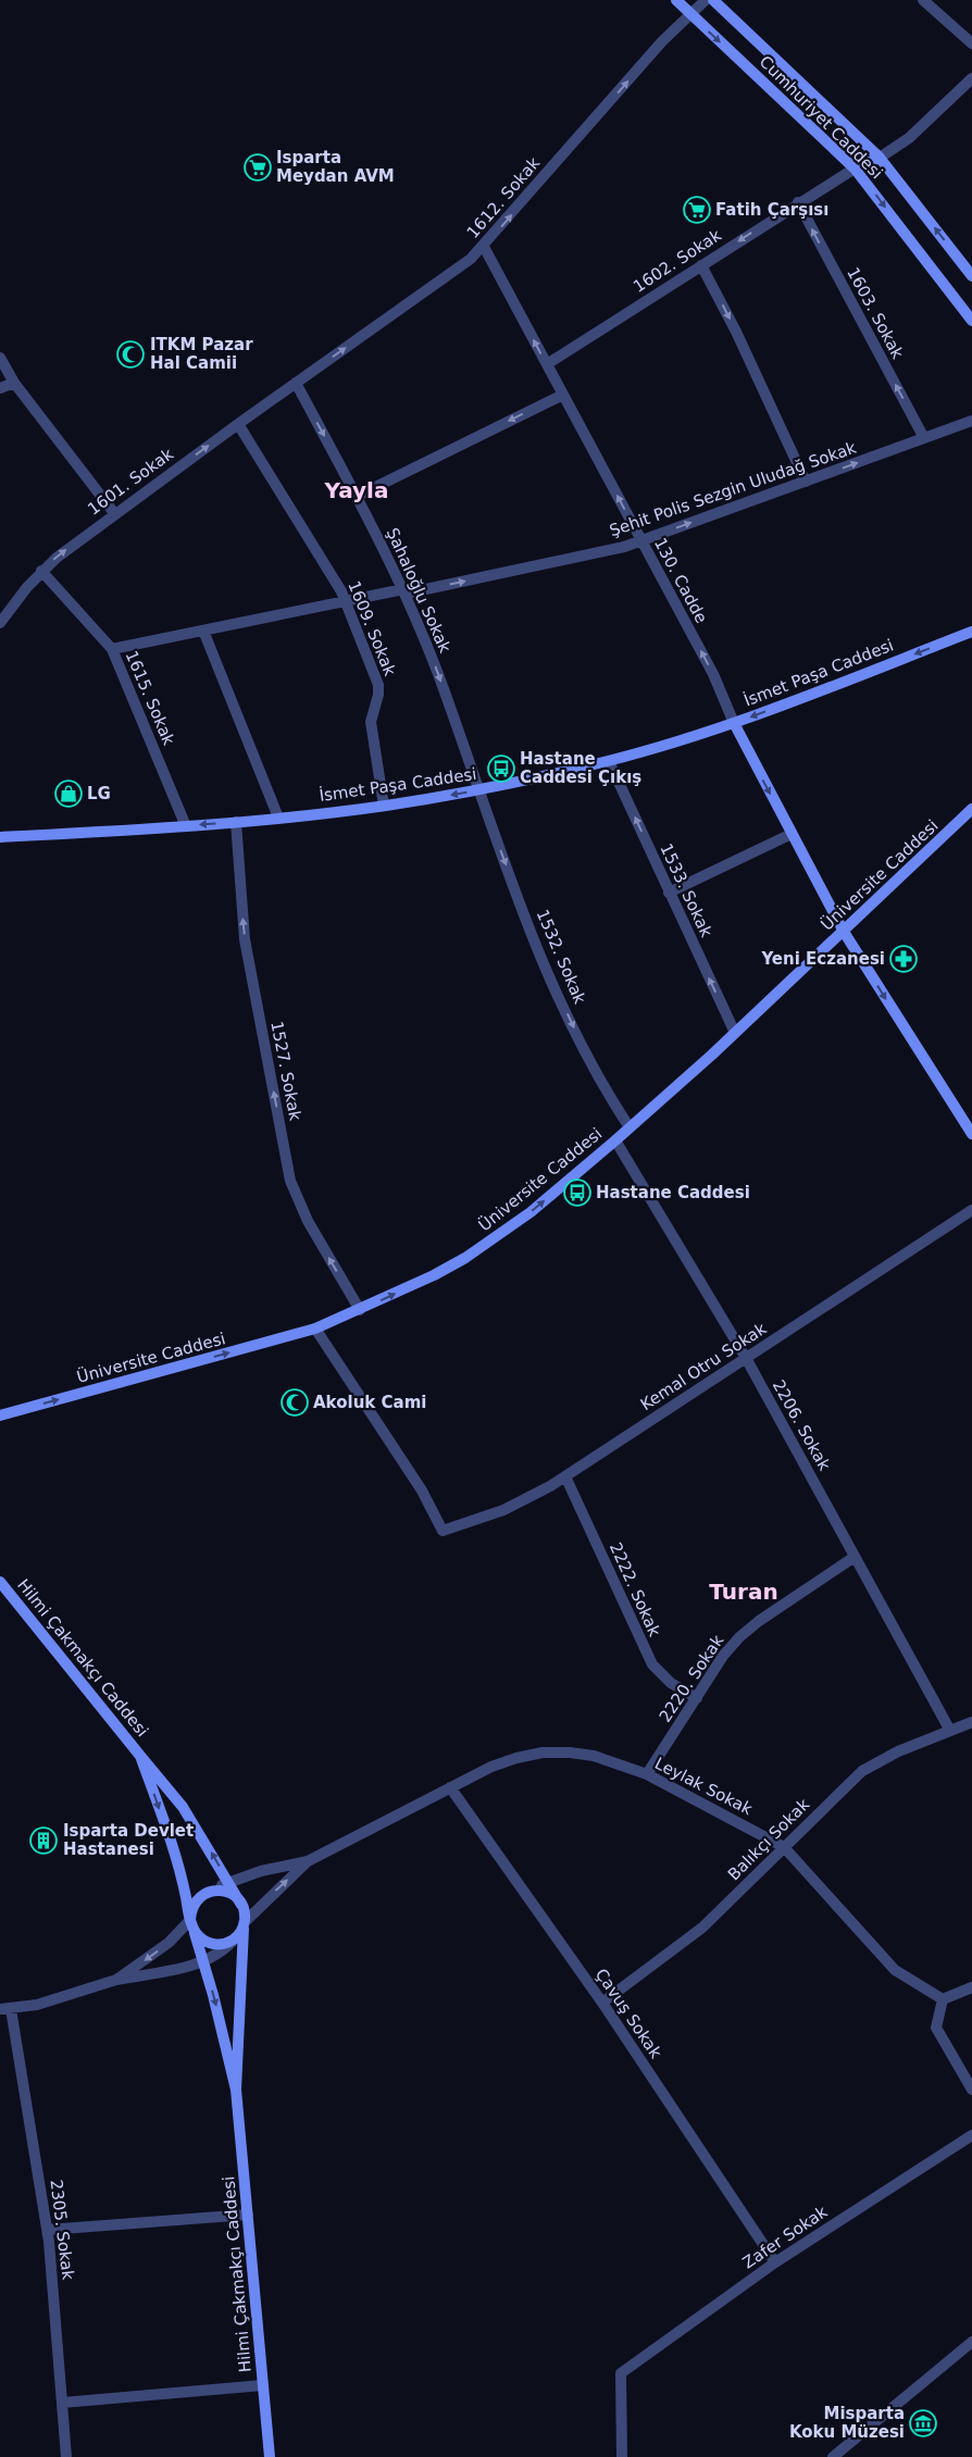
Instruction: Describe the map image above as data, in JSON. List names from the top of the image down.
{
  "streets": {
    "main road": [
      "Cumhuriyet Caddesi",
      "130. Cadde",
      "İsmet Paşa Caddesi",
      "Üniversite Caddesi",
      "Hilmi Çakmakçı Caddesi"
    ],
    "street": [
      "1612. Sokak",
      "1602. Sokak",
      "1603. Sokak",
      "1601. Sokak",
      "Şehit Polis Sezgin Uludağ Sokak",
      "Şahaloğlu Sokak",
      "1609. Sokak",
      "1615. Sokak",
      "1533. Sokak",
      "1532. Sokak",
      "1527. Sokak",
      "Kemal Otru Sokak",
      "2206. Sokak",
      "2222. Sokak",
      "2220. Sokak",
      "Leylak Sokak",
      "Balıkçı Sokak",
      "Çavuş Sokak",
      "2305. Sokak",
      "Zafer Sokak"
    ]
  },
  "crossings": [
    ["Cumhuriyet Caddesi", "1612. Sokak"],
    ["Cumhuriyet Caddesi", "1602. Sokak"],
    ["1612. Sokak", "1601. Sokak"],
    ["1612. Sokak", "130. Cadde"],
    ["1612. Sokak", "Şahaloğlu Sokak"],
    ["1602. Sokak", "1603. Sokak"],
    ["1602. Sokak", "130. Cadde"],
    ["1603. Sokak", "Şehit Polis Sezgin Uludağ Sokak"],
    ["1601. Sokak", "Şahaloğlu Sokak"],
    ["1601. Sokak", "1609. Sokak"],
    ["1601. Sokak", "1615. Sokak"],
    ["Şehit Polis Sezgin Uludağ Sokak", "130. Cadde"],
    ["Şehit Polis Sezgin Uludağ Sokak", "Şahaloğlu Sokak"],
    ["Şehit Polis Sezgin Uludağ Sokak", "1609. Sokak"],
    ["Şehit Polis Sezgin Uludağ Sokak", "1615. Sokak"],
    ["130. Cadde", "İsmet Paşa Caddesi"],
    ["130. Cadde", "Üniversite Caddesi"],
    ["Şahaloğlu Sokak", "İsmet Paşa Caddesi"],
    ["Şahaloğlu Sokak", "1532. Sokak"],
    ["1609. Sokak", "İsmet Paşa Caddesi"],
    ["İsmet Paşa Caddesi", "1615. Sokak"],
    ["İsmet Paşa Caddesi", "1533. Sokak"],
    ["İsmet Paşa Caddesi", "1532. Sokak"],
    ["İsmet Paşa Caddesi", "1527. Sokak"],
    ["Üniversite Caddesi", "1533. Sokak"],
    ["Üniversite Caddesi", "1532. Sokak"],
    ["Üniversite Caddesi", "1527. Sokak"],
    ["Üniversite Caddesi", "Kemal Otru Sokak"],
    ["Üniversite Caddesi", "2206. Sokak"],
    ["Kemal Otru Sokak", "2206. Sokak"],
    ["Kemal Otru Sokak", "2222. Sokak"],
    ["2206. Sokak", "2220. Sokak"],
    ["2206. Sokak", "Balıkçı Sokak"],
    ["2222. Sokak", "2220. Sokak"],
    ["Hilmi Çakmakçı Caddesi", "Leylak Sokak"],
    ["2220. Sokak", "Leylak Sokak"],
    ["Leylak Sokak", "Balıkçı Sokak"],
    ["Leylak Sokak", "Çavuş Sokak"],
    ["Balıkçı Sokak", "Çavuş Sokak"],
    ["Çavuş Sokak", "Zafer Sokak"]
  ],
  "one_way": [
    "1612. Sokak",
    "1603. Sokak",
    "1601. Sokak",
    "Şehit Polis Sezgin Uludağ Sokak",
    "Şahaloğlu Sokak",
    "İsmet Paşa Caddesi",
    "Üniversite Caddesi",
    "1533. Sokak",
    "1532. Sokak",
    "1527. Sokak"
  ],
  "districts": ["Yayla", "Turan"],
  "places": {
    "supermarket": ["Isparta Meydan AVM", "Fatih Çarşısı"],
    "mosque": ["ITKM Pazar Hal Camii", "Akoluk Cami"],
    "bus stop": ["Hastane Caddesi Çıkış", "Hastane Caddesi"],
    "shop": ["LG"],
    "pharmacy": ["Yeni Eczanesi"],
    "building": ["Isparta Devlet Hastanesi"],
    "museum": ["Misparta Koku Müzesi"]
  }
}
